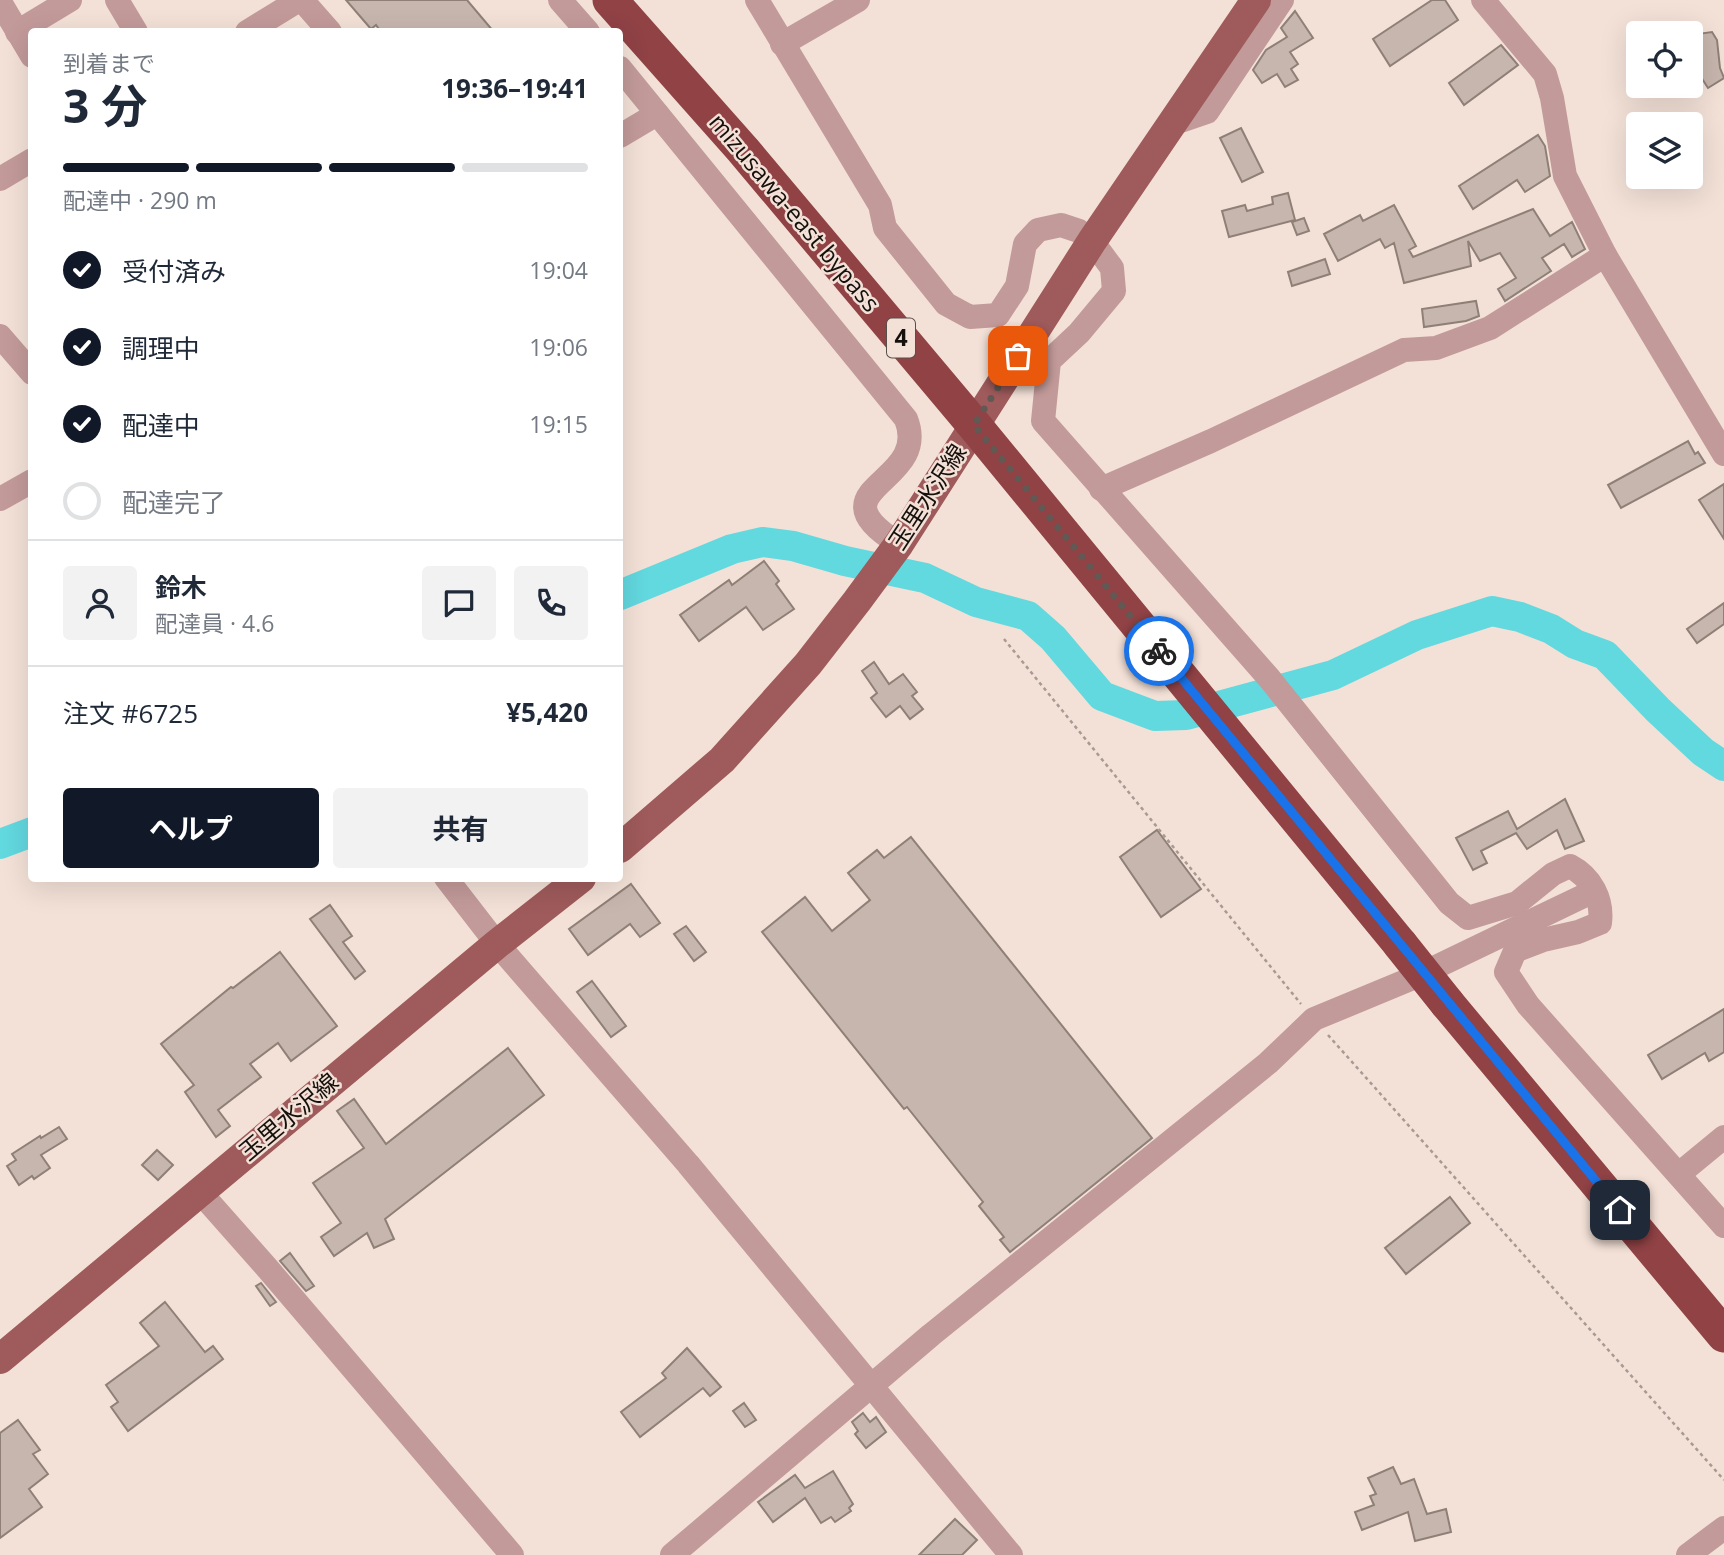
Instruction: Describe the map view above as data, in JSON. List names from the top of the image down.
{
  "streets": {
    "highway": ["mizusawa-east bypass", "4"],
    "main road": ["玉里水沢線"]
  },
  "crossings": [
    ["mizusawa-east bypass", "玉里水沢線"]
  ],
  "page": {
    "heading": ["3 分", "到着まで", "19:36–19:41"],
    "panel": [
      "鈴木",
      "配達員 · 4.6",
      "注文 #6725",
      "¥5,420"
    ],
    "bar": "配達中 · 290 m",
    "list": [
      ["受付済み", "19:04"],
      ["調理中", "19:06"],
      ["配達中", "19:15"],
      "配達完了"
    ],
    "buttons": ["ヘルプ", "共有"]
  }
}
